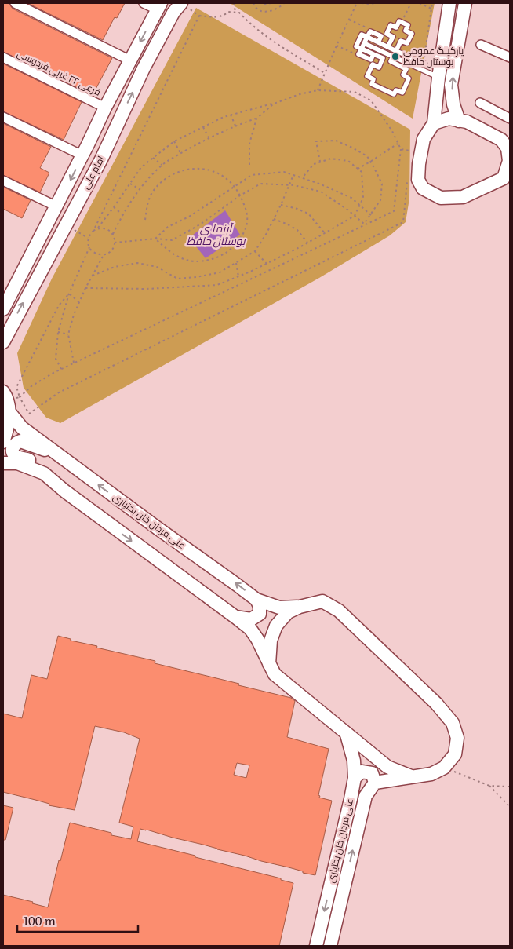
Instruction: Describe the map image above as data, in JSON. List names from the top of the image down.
{
  "streets": {
    "main road": ["امام علی", "علی مردان خان بختیاری"],
    "street": ["فرعی ۲۲ غربی فردوسی"]
  },
  "crossings": [
    ["فرعی ۲۲ غربی فردوسی", "امام علی"]
  ],
  "water": ["آبنما ی بوستان حافظ"],
  "places": ["پارکینگ عمومی بوستان حافظ"],
  "scale_bar": "100 m"
}
